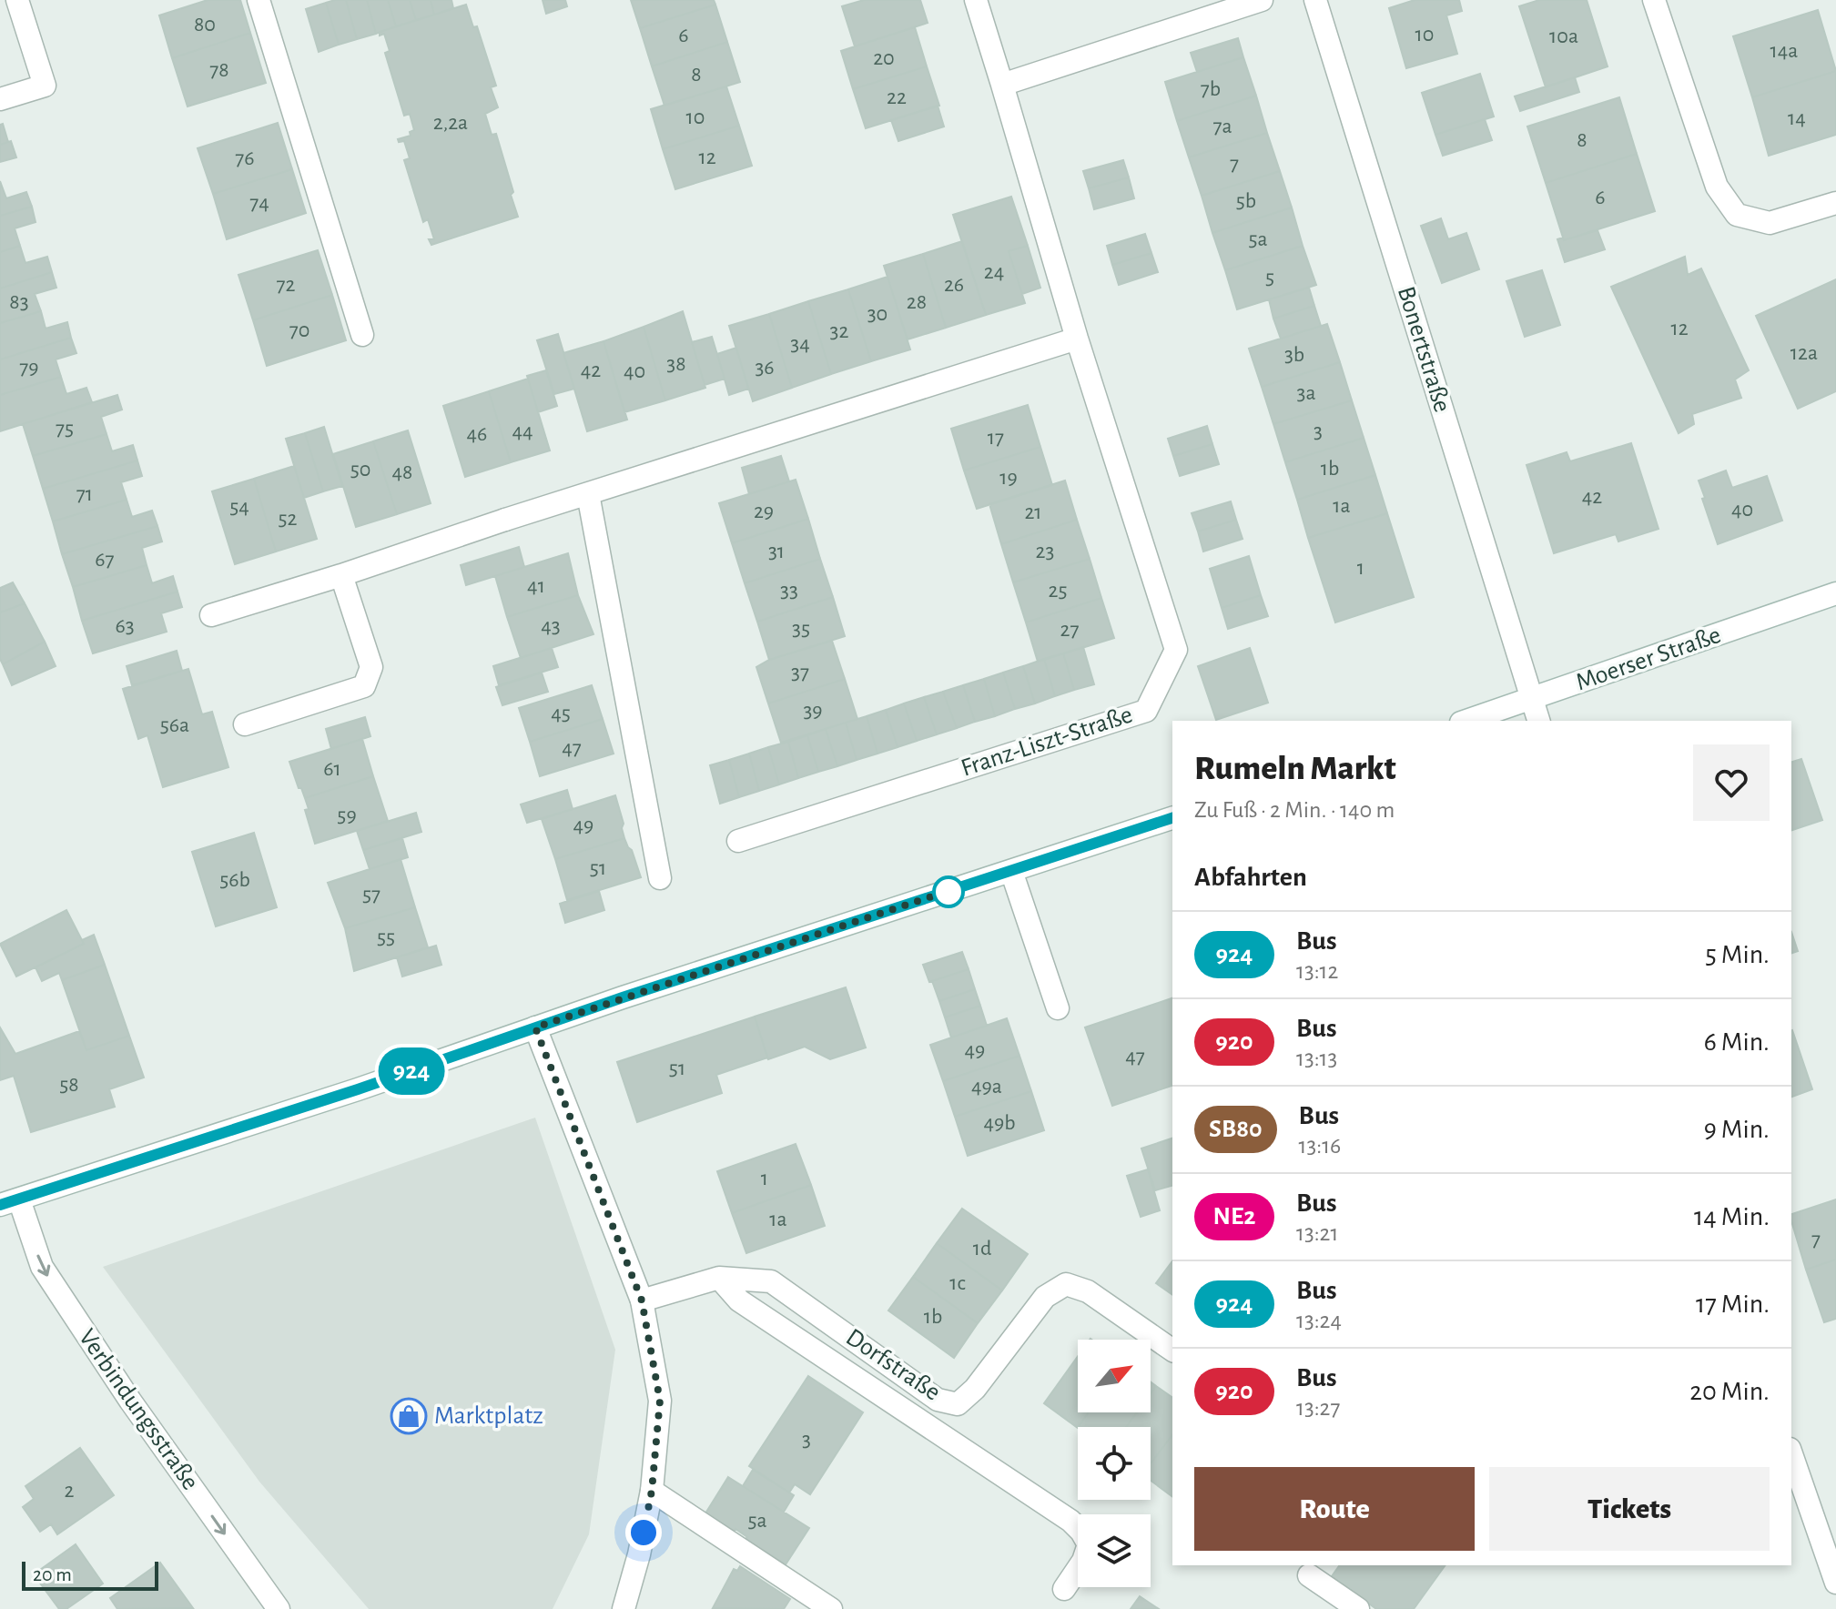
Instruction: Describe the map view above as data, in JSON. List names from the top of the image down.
{
  "streets": {
    "street": [
      "Bonertstraße",
      "Moerser Straße",
      "Franz-Liszt-Straße",
      "Dorfstraße",
      "Verbindungsstraße"
    ]
  },
  "crossings": [
    ["Bonertstraße", "Moerser Straße"]
  ],
  "one_way": ["Verbindungsstraße"],
  "places": {
    "shop": ["Marktplatz"]
  },
  "lines": ["bus line 924"],
  "house_numbers": [
    "80",
    "10",
    "6",
    "10a",
    "14a",
    "20",
    "78",
    "8",
    "7b",
    "22",
    "10",
    "14",
    "2,2a",
    "7a",
    "8",
    "12",
    "76",
    "7",
    "6",
    "5b",
    "74",
    "5a",
    "24",
    "5",
    "72",
    "26",
    "83",
    "28",
    "30",
    "12",
    "70",
    "32",
    "34",
    "12a",
    "3b",
    "38",
    "79",
    "36",
    "42",
    "40",
    "3a",
    "75",
    "44",
    "3",
    "46",
    "17",
    "1b",
    "50",
    "48",
    "19",
    "71",
    "42",
    "1a",
    "54",
    "40",
    "29",
    "21",
    "52",
    "31",
    "23",
    "67",
    "1",
    "41",
    "33",
    "25",
    "63",
    "43",
    "35",
    "27",
    "37",
    "39",
    "45",
    "56a",
    "47",
    "61",
    "59",
    "49",
    "51",
    "56b",
    "57",
    "55",
    "49",
    "47",
    "51",
    "58",
    "49a",
    "49b",
    "1",
    "1a",
    "7",
    "1d",
    "1c",
    "1b",
    "3",
    "2",
    "5a"
  ],
  "scale_bar": "20 m",
  "north": "top right",
  "page": {
    "on_map": "924",
    "heading": [
      ["Rumeln Markt", "Zu Fuß · 2 Min. · 140 m"],
      "Abfahrten"
    ],
    "list": [
      {
        "mark": "924",
        "name": "Bus",
        "note": "13:12",
        "value": "5 Min."
      },
      {
        "mark": "920",
        "name": "Bus",
        "note": "13:13",
        "value": "6 Min."
      },
      {
        "mark": "SB80",
        "name": "Bus",
        "note": "13:16",
        "value": "9 Min."
      },
      {
        "mark": "NE2",
        "name": "Bus",
        "note": "13:21",
        "value": "14 Min."
      },
      {
        "mark": "924",
        "name": "Bus",
        "note": "13:24",
        "value": "17 Min."
      },
      {
        "mark": "920",
        "name": "Bus",
        "note": "13:27",
        "value": "20 Min."
      }
    ],
    "buttons": ["Route", "Tickets"],
    "scale": "20 m"
  }
}
